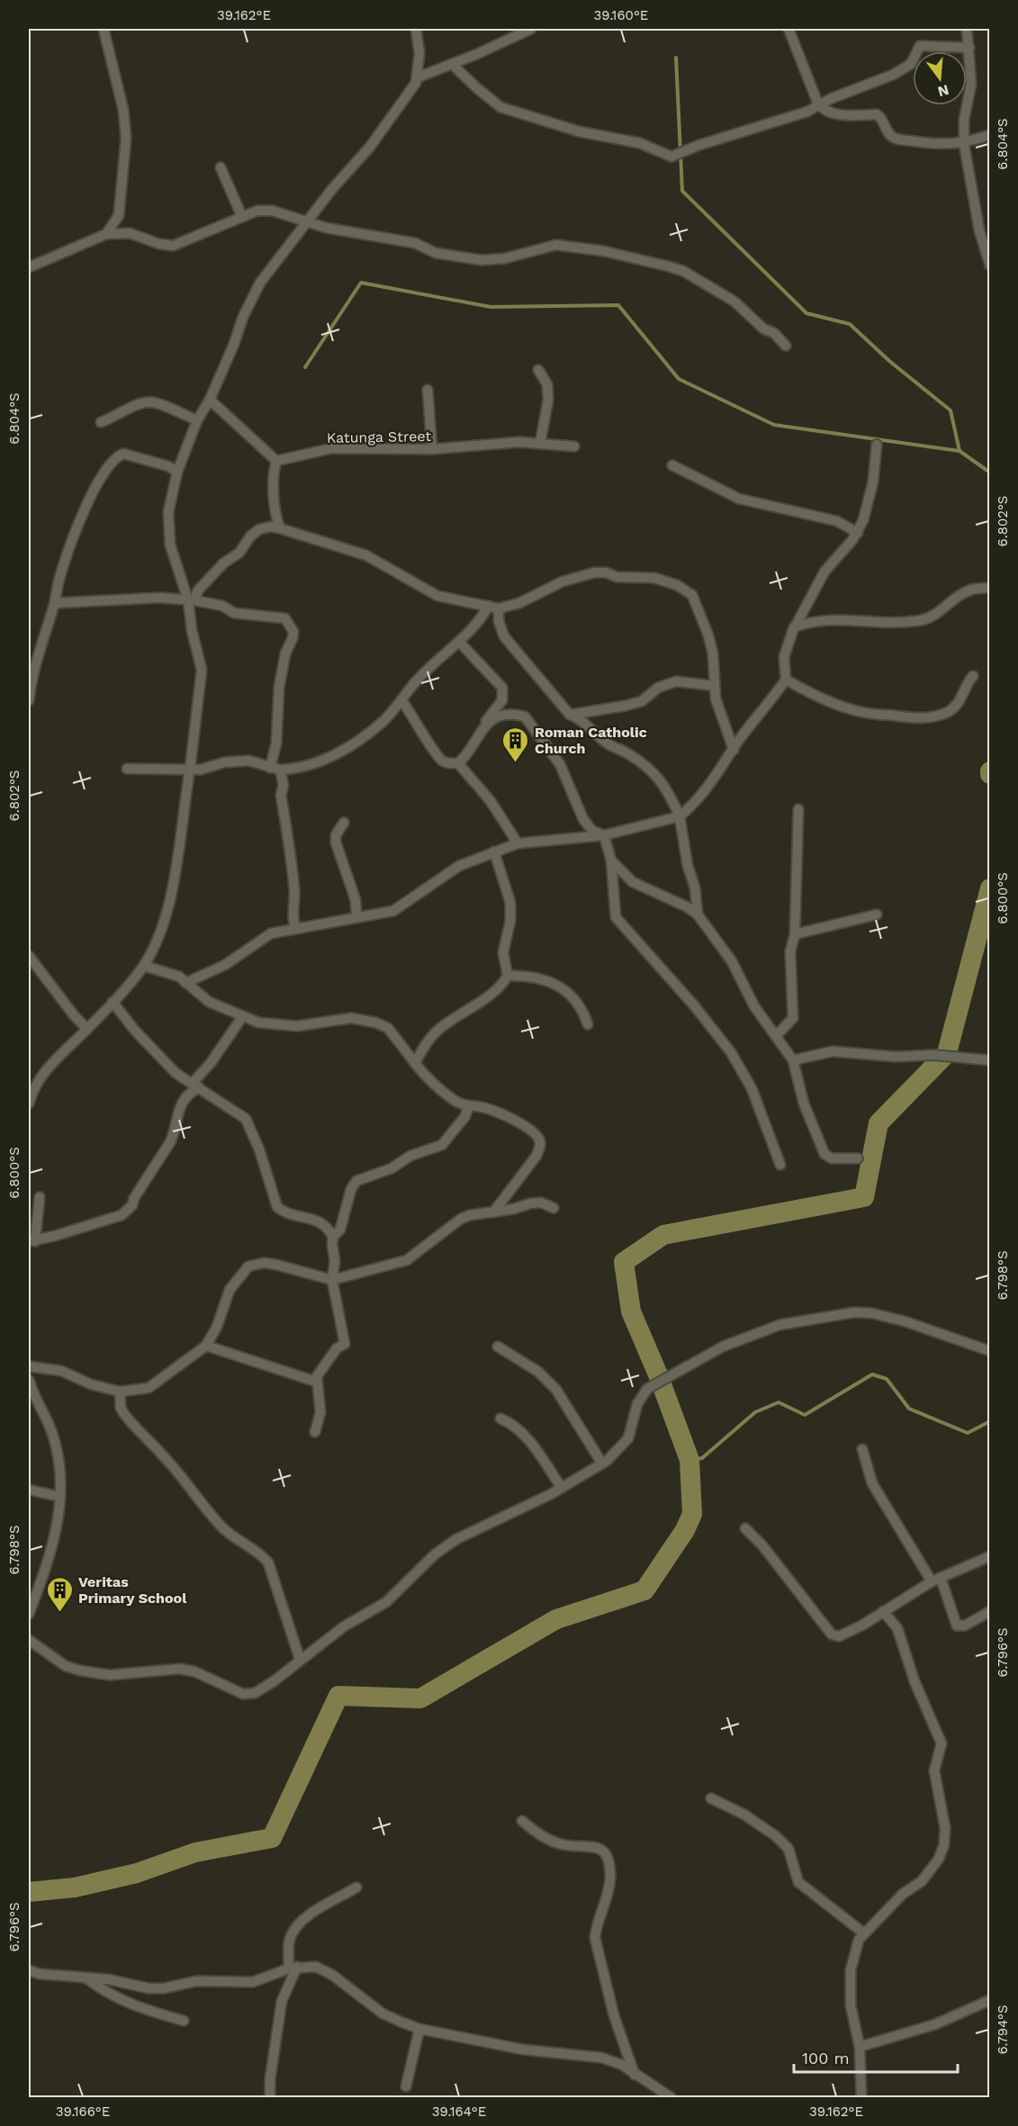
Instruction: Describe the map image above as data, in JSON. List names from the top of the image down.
{
  "streets": {
    "street": ["Katunga Street"]
  },
  "places": {
    "building": ["Roman Catholic Church", "Veritas Primary School"]
  },
  "scale_bar": "100 m",
  "north": "bottom",
  "coordinates": [
    "39.162°E",
    "39.160°E",
    "6.804°S",
    "6.802°S",
    "6.800°S",
    "6.798°S",
    "6.796°S",
    "6.794°S",
    "39.166°E",
    "39.164°E"
  ]
}
